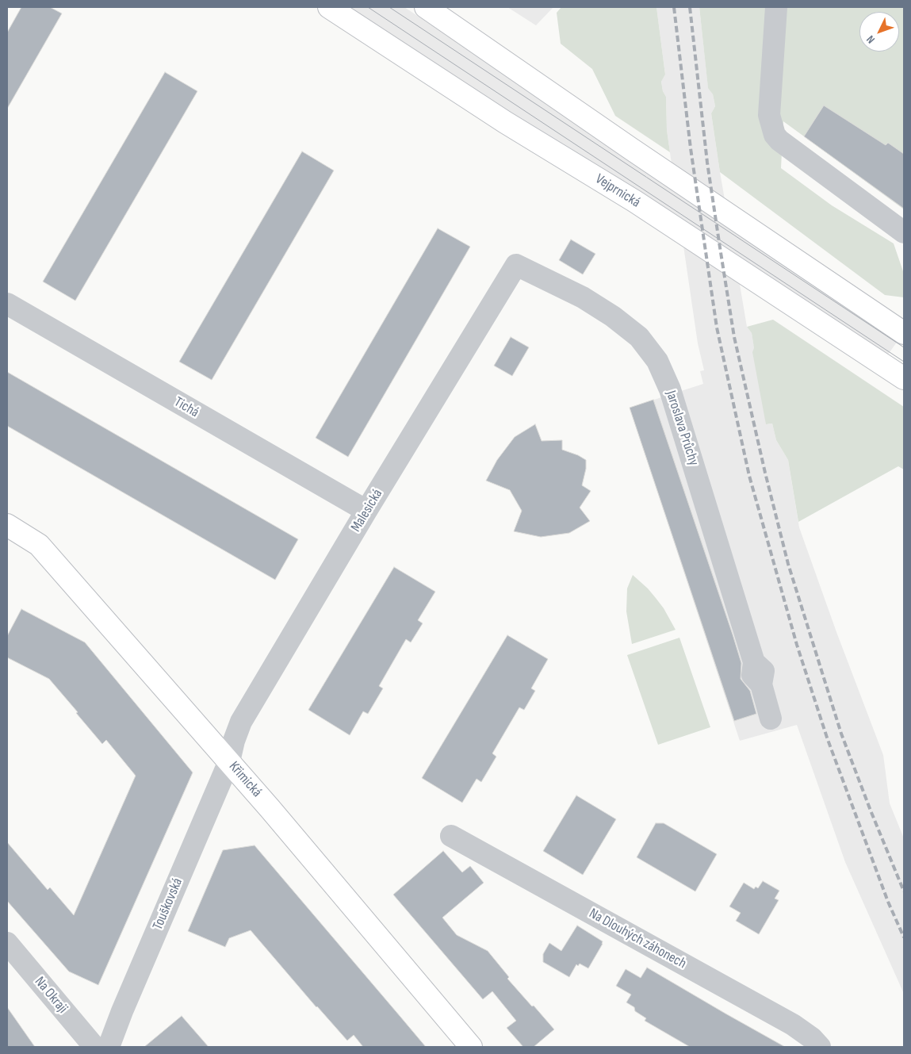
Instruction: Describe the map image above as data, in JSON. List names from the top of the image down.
{
  "streets": {
    "main road": ["Vejprnická", "Křimická"],
    "street": [
      "Tichá",
      "Jaroslava Průchy",
      "Malesická",
      "Touškovská",
      "Na Dlouhých záhonech",
      "Na Okraji"
    ]
  },
  "crossings": [
    ["Tichá", "Malesická"],
    ["Jaroslava Průchy", "Malesická"],
    ["Malesická", "Křimická"],
    ["Malesická", "Touškovská"],
    ["Křimická", "Touškovská"]
  ],
  "north": "bottom left"
}
